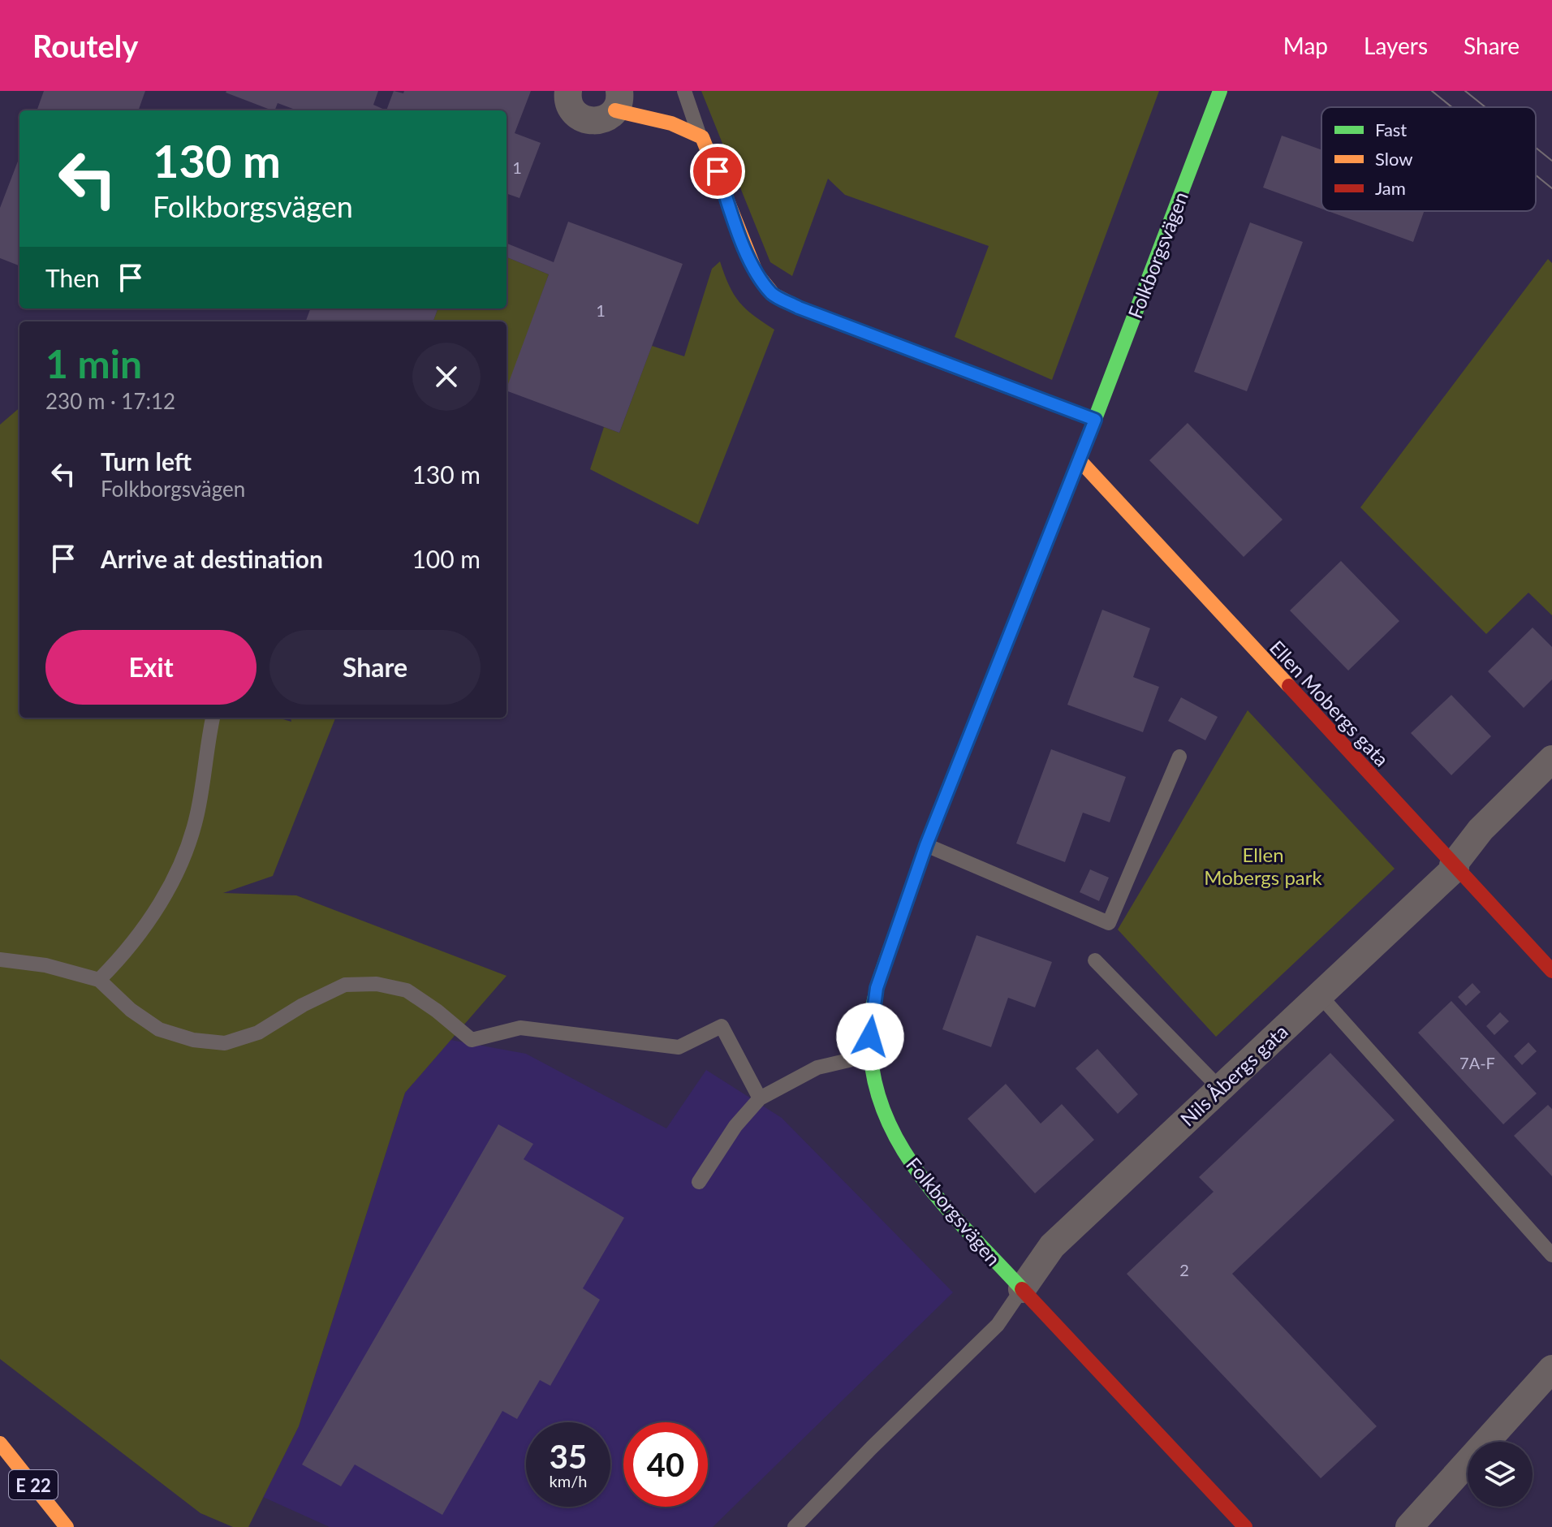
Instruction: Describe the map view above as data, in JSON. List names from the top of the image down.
{
  "streets": {
    "main road": ["Folkborgsvägen", "Ellen Mobergs gata", "E 22"],
    "street": ["Nils Åbergs gata"]
  },
  "crossings": [
    ["Folkborgsvägen", "Ellen Mobergs gata"],
    ["Folkborgsvägen", "Nils Åbergs gata"],
    ["Ellen Mobergs gata", "Nils Åbergs gata"]
  ],
  "parks": ["Ellen Mobergs park"],
  "house_numbers": [
    "1",
    "1",
    "7A-F",
    "2"
  ],
  "legend": ["Fast", "Slow", "Jam"],
  "page": {
    "header": "Routely",
    "nav": ["Map", "Layers", "Share"],
    "turn": ["130 m", "Folkborgsvägen"],
    "then": "Then",
    "heading": ["1 min", "230 m · 17:12"],
    "list": [
      {
        "name": "Turn left",
        "note": "Folkborgsvägen",
        "value": "130 m"
      },
      {
        "name": "Arrive at destination",
        "value": "100 m"
      }
    ],
    "buttons": ["Exit", "Share"],
    "speed": "35 km/h",
    "limit": "40"
  }
}
